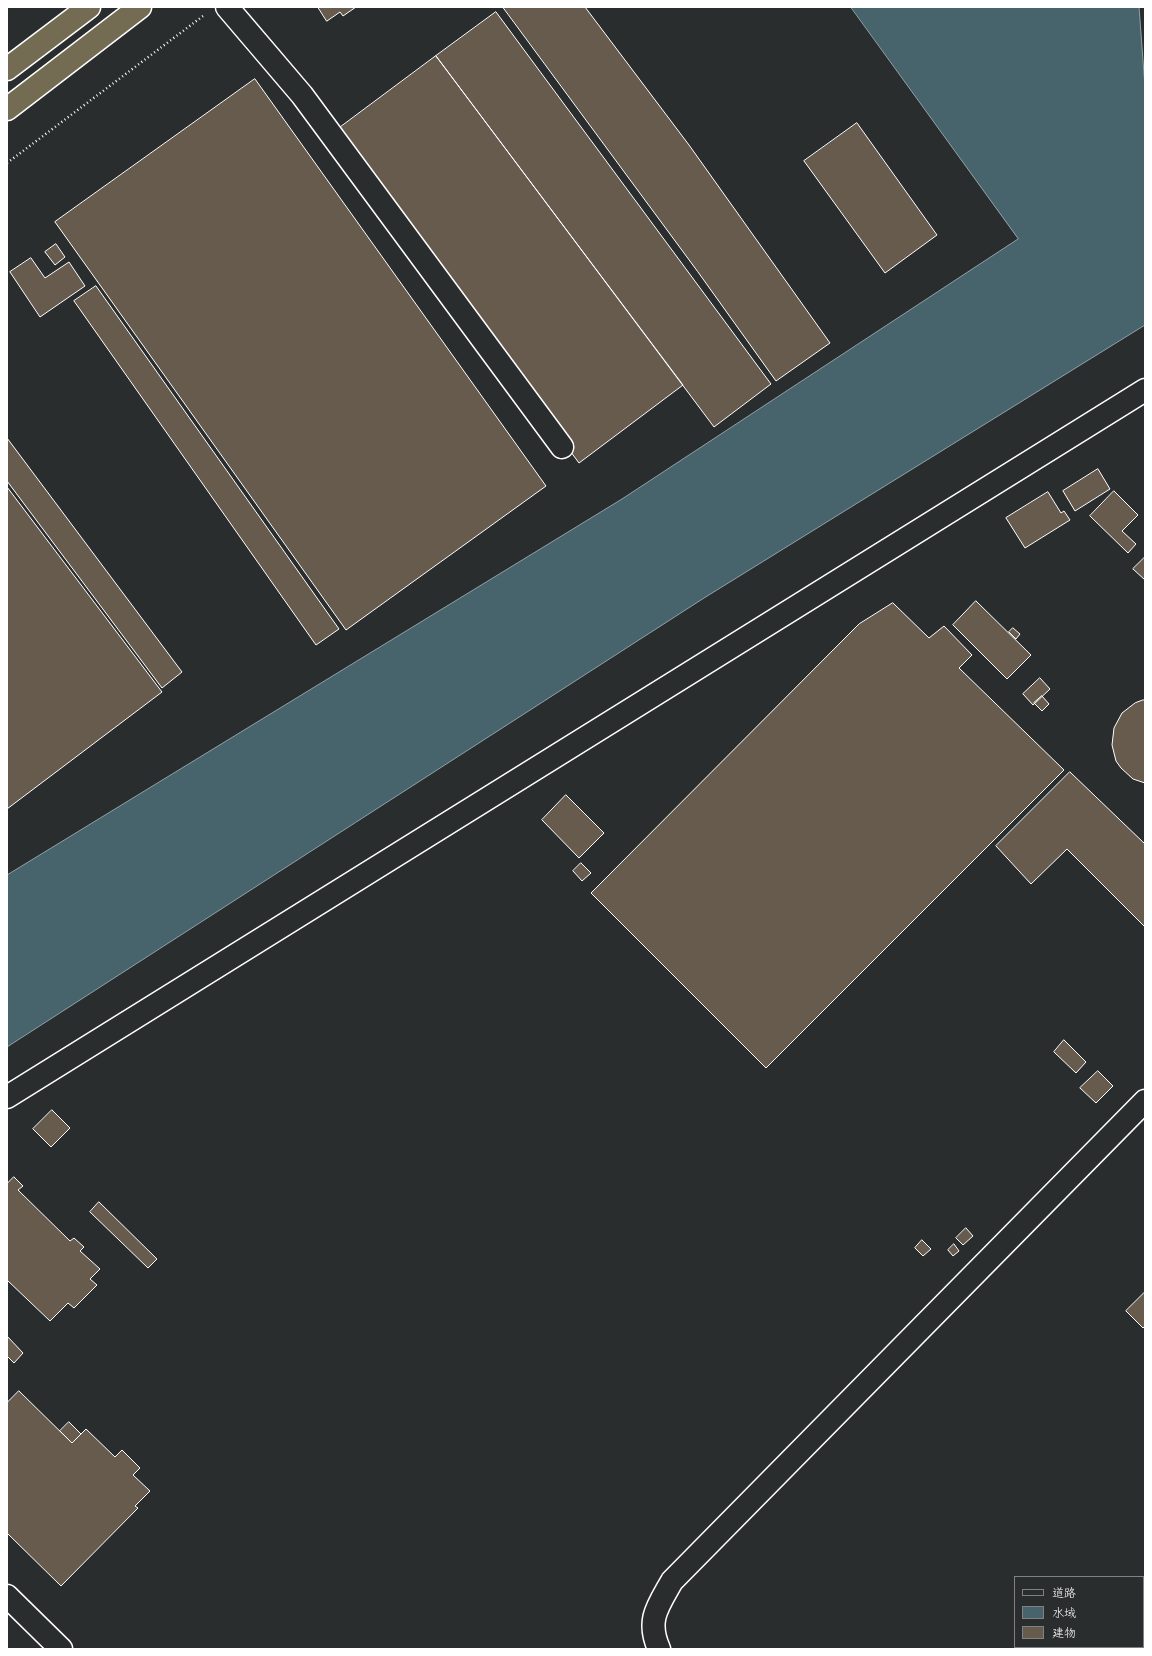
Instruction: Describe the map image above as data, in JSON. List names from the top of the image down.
{
  "legend": ["道路", "水域", "建物"]
}
